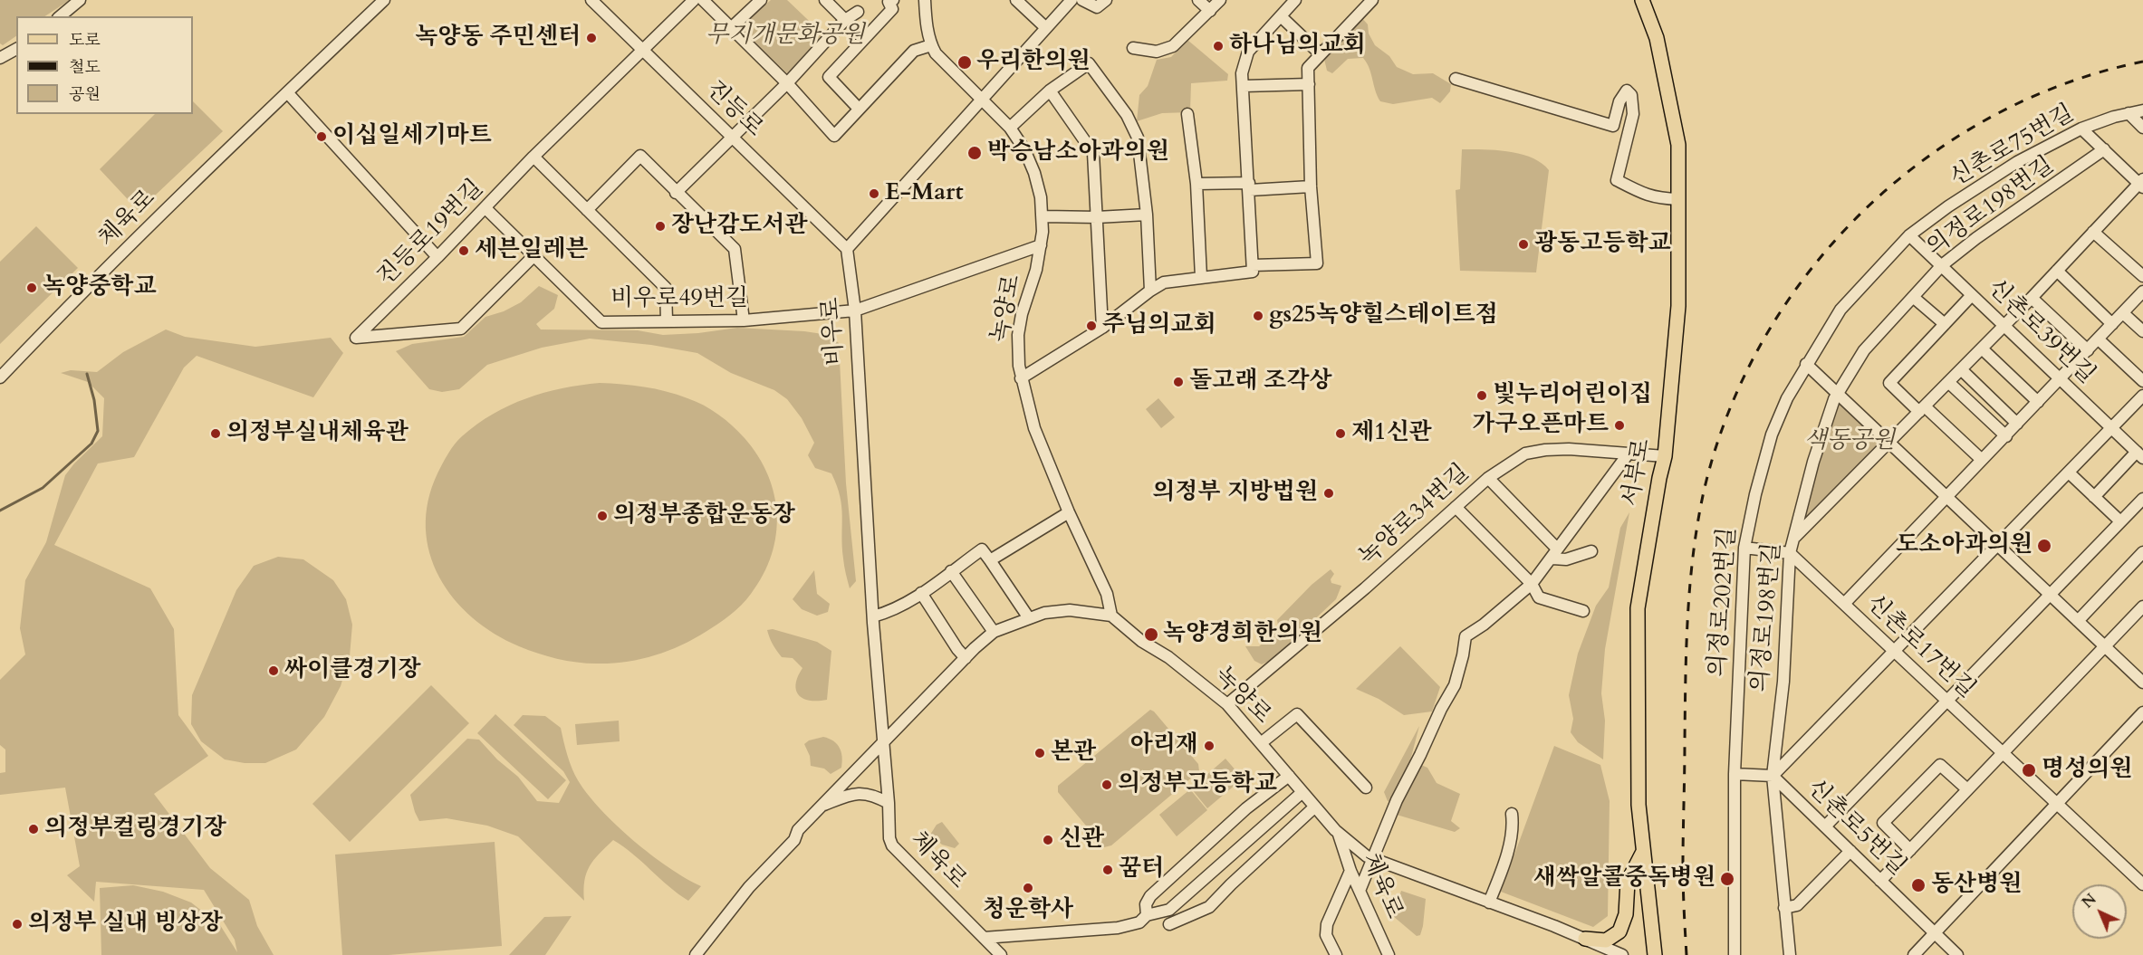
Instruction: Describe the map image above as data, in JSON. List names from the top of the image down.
{
  "streets": {
    "main road": ["서부로"],
    "street": [
      "진등로",
      "신촌로75번길",
      "의정로198번길",
      "체육로",
      "진등로19번길",
      "비우로49번길",
      "녹양로",
      "비우로",
      "신촌로39번길",
      "녹양로34번길",
      "의정로202번길",
      "신촌로17번길",
      "신촌로5번길"
    ]
  },
  "crossings": [
    ["진등로", "진등로19번길"],
    ["진등로", "비우로"],
    ["신촌로75번길", "신촌로39번길"],
    ["신촌로75번길", "의정로202번길"],
    ["의정로198번길", "신촌로39번길"],
    ["의정로198번길", "신촌로17번길"],
    ["의정로198번길", "신촌로5번길"],
    ["체육로", "녹양로"],
    ["체육로", "비우로"],
    ["진등로19번길", "비우로49번길"],
    ["비우로49번길", "녹양로"],
    ["비우로49번길", "비우로"],
    ["녹양로", "비우로"],
    ["녹양로", "녹양로34번길"],
    ["신촌로39번길", "의정로202번길"],
    ["서부로", "녹양로34번길"]
  ],
  "parks": ["무지개문화공원", "색동공원"],
  "places": [
    "녹양동 주민센터",
    "하나님의교회",
    "우리한의원",
    "이십일세기마트",
    "박승남소아과의원",
    "E-Mart",
    "장난감도서관",
    "광동고등학교",
    "세븐일레븐",
    "녹양중학교",
    "gs25녹양힐스테이트점",
    "주님의교회",
    "돌고래 조각상",
    "빛누리어린이집",
    "가구오픈마트",
    "의정부실내체육관",
    "제1신관",
    "의정부 지방법원",
    "의정부종합운동장",
    "도소아과의원",
    "녹양경희한의원",
    "싸이클경기장",
    "아리재",
    "본관",
    "명성의원",
    "의정부고등학교",
    "의정부컬링경기장",
    "신관",
    "꿈터",
    "새싹알콜중독병원",
    "동산병원",
    "청운학사",
    "의정부 실내 빙상장"
  ],
  "legend": ["도로", "철도", "공원"],
  "north": "top left"
}
